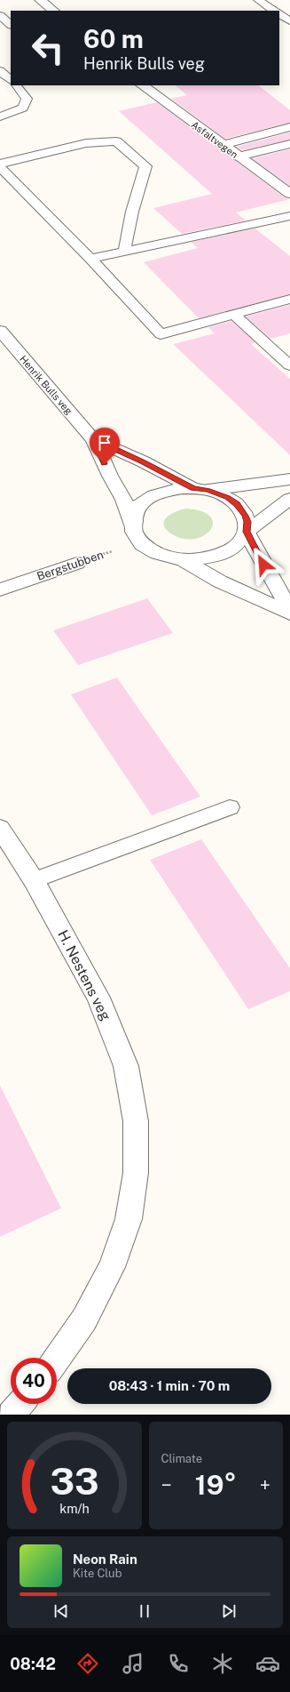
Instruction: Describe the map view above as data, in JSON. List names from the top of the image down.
{
  "streets": {
    "street": [
      "Asfaltvegen",
      "Henrik Bulls veg",
      "Bergstubben",
      "H. Nestens veg"
    ]
  },
  "crossings": [
    ["Henrik Bulls veg", "Bergstubben"]
  ],
  "page": {
    "turn": ["60 m", "Henrik Bulls veg"],
    "limit": "40",
    "trip": "08:43 · 1 min · 70 m",
    "tile": "Climate",
    "heat": ["−", "19°", "+"],
    "song": ["Neon Rain", "Kite Club"],
    "tabs": "08:42",
    "gauge": ["33", "km/h"]
  }
}
